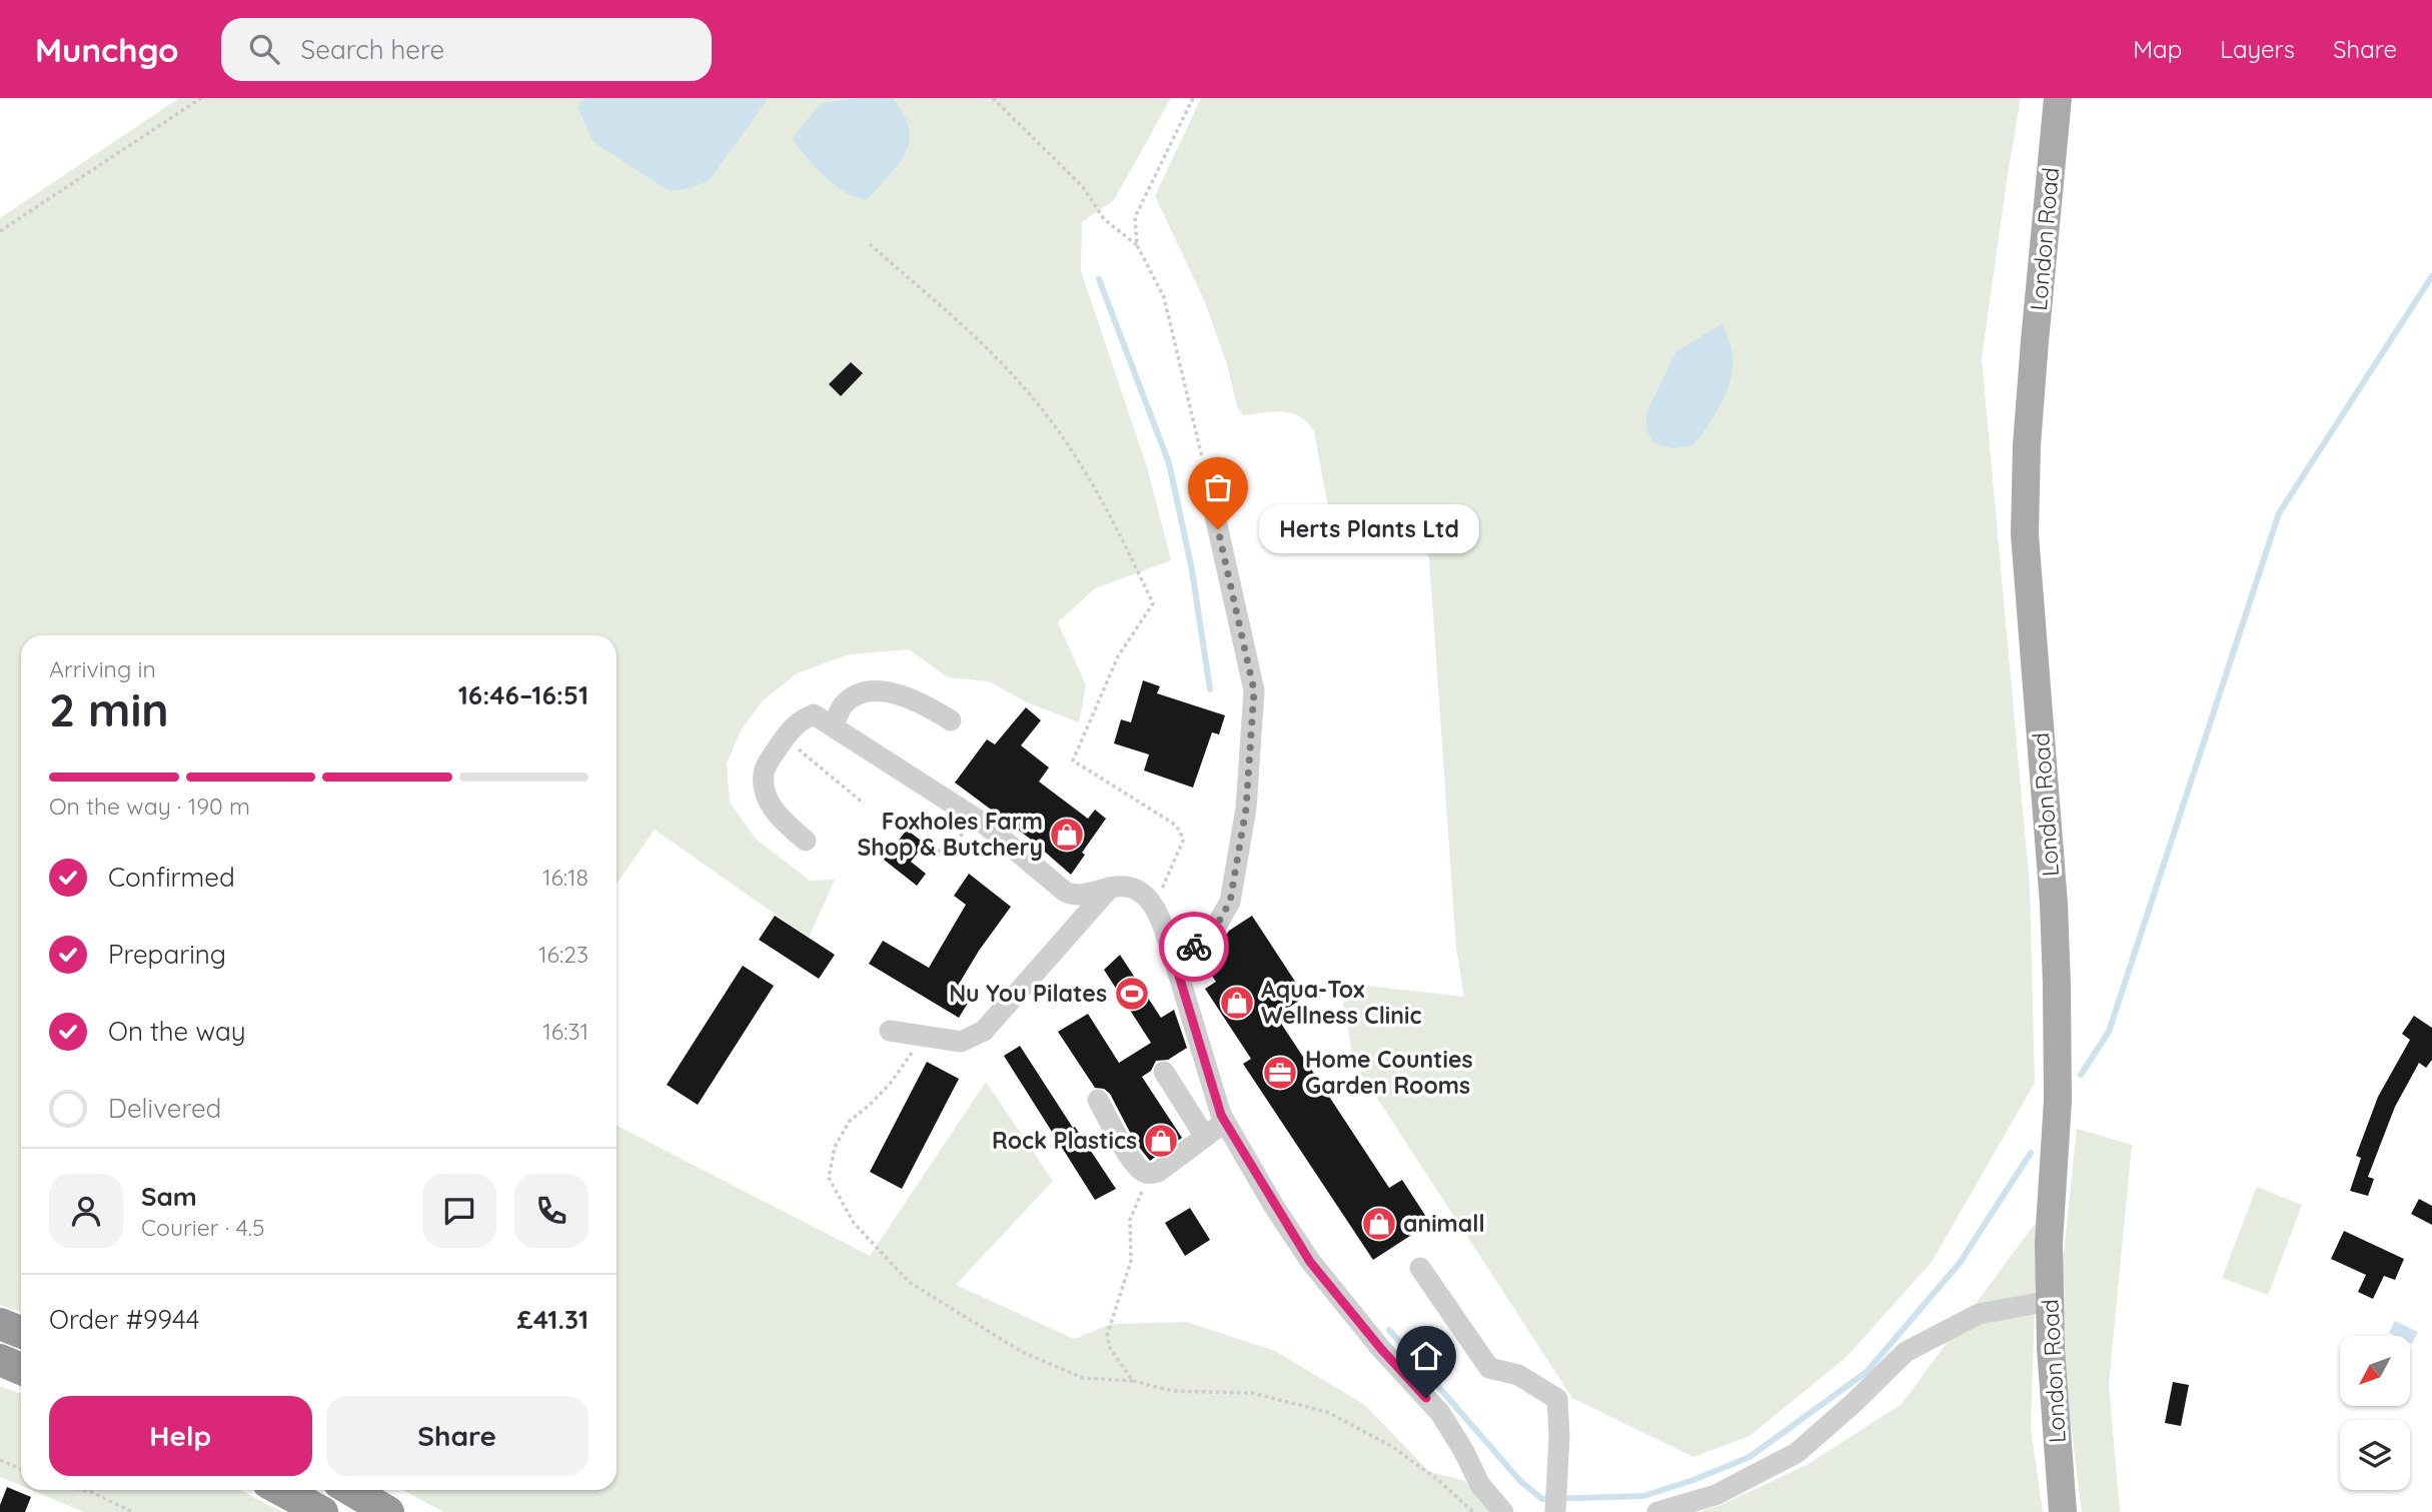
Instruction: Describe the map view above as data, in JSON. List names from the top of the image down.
{
  "streets": {
    "main road": ["London Road"]
  },
  "places": {
    "other": ["Herts Plants Ltd"],
    "shop": [
      "Foxholes Farm Shop & Butchery",
      "Aqua-Tox Wellness Clinic",
      "Rock Plastics",
      "animall"
    ],
    "sports": ["Nu You Pilates"],
    "office": ["Home Counties Garden Rooms"]
  },
  "north": "bottom left",
  "page": {
    "header": "Munchgo",
    "search": "Search here",
    "nav": ["Map", "Layers", "Share"],
    "bubble": "Herts Plants Ltd",
    "heading": ["2 min", "Arriving in", "16:46–16:51"],
    "panel": [
      "Sam",
      "Courier · 4.5",
      "Order #9944",
      "£41.31"
    ],
    "bar": "On the way · 190 m",
    "list": [
      ["Confirmed", "16:18"],
      ["Preparing", "16:23"],
      ["On the way", "16:31"],
      "Delivered"
    ],
    "buttons": ["Help", "Share"]
  }
}
